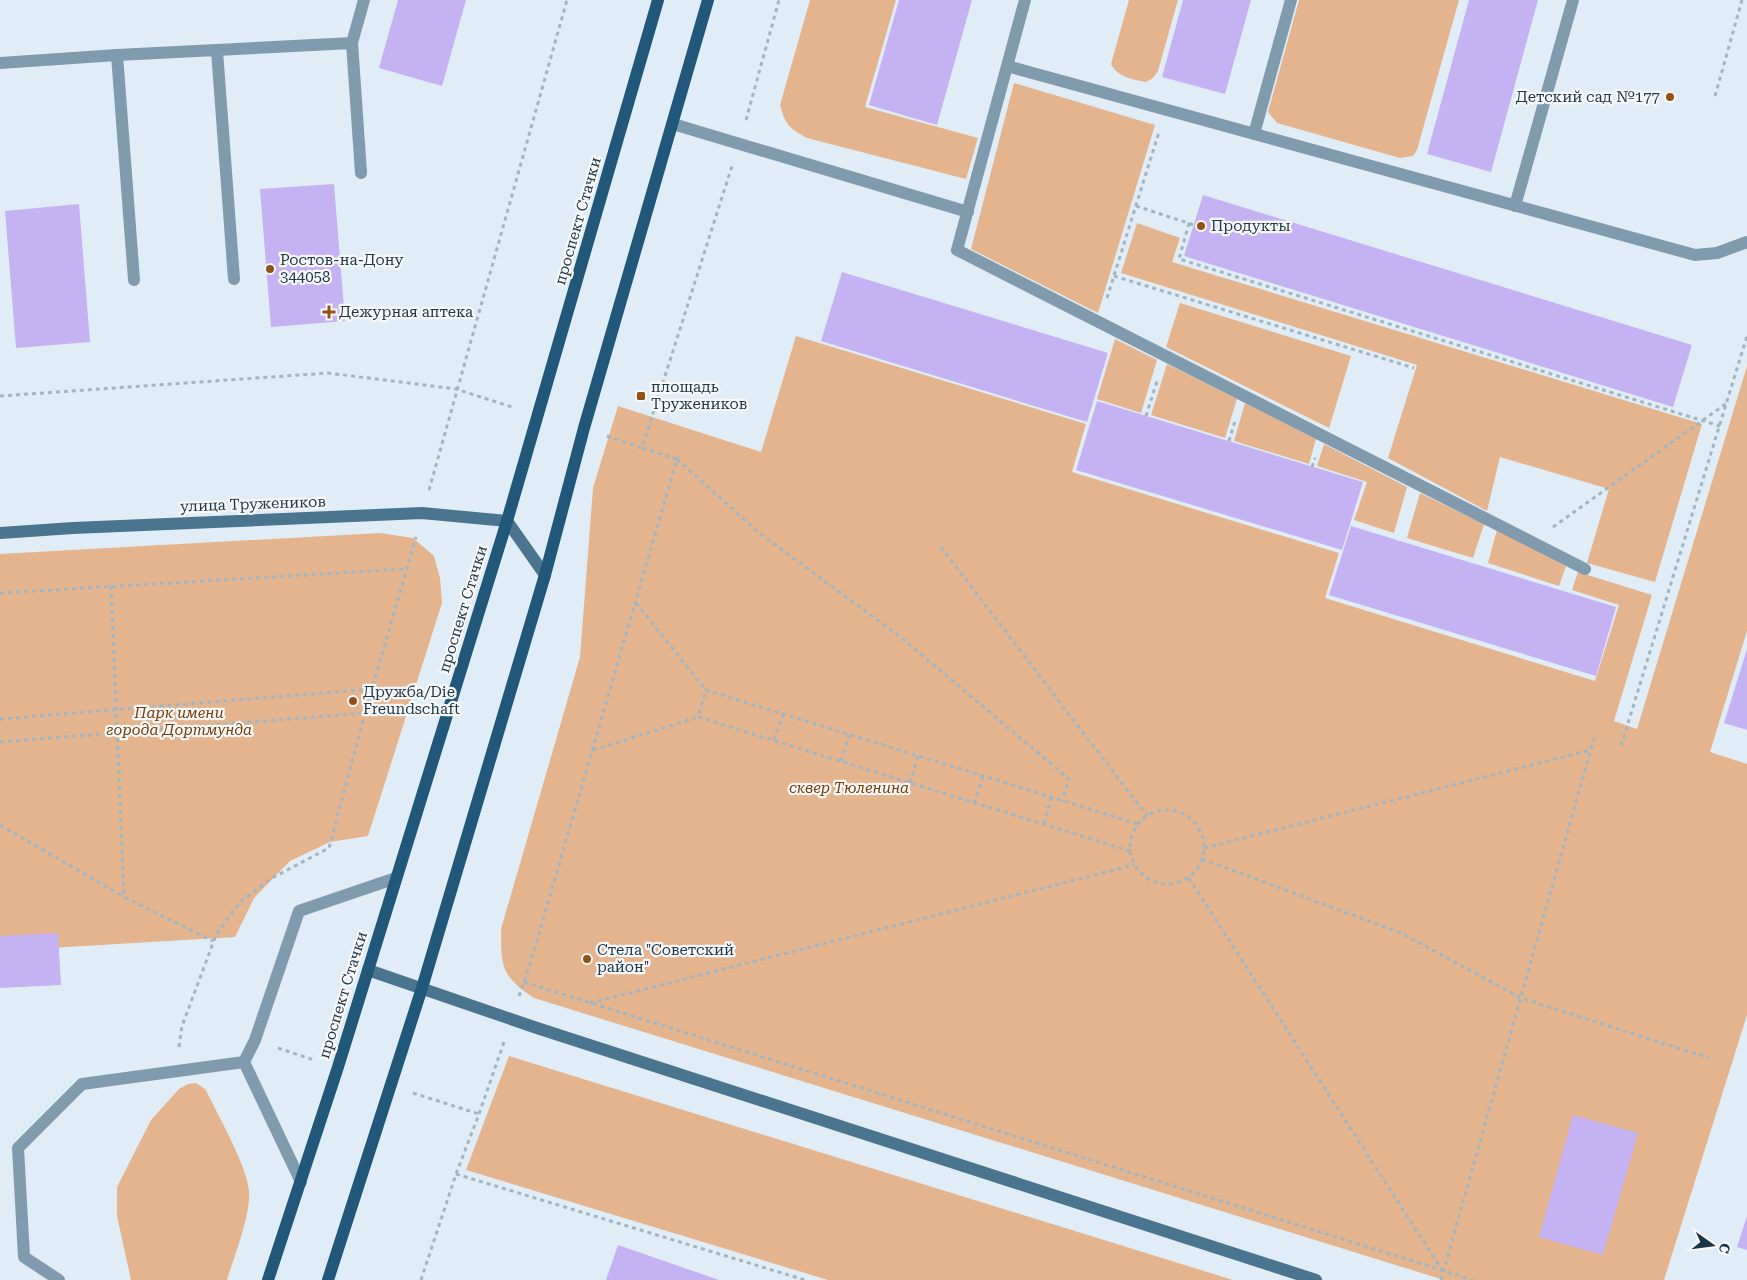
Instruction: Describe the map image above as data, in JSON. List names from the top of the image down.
{
  "streets": {
    "main road": ["проспект Стачки", "улица Тружеников"]
  },
  "crossings": [
    ["проспект Стачки", "улица Тружеников"]
  ],
  "parks": ["Парк имени города Дортмунда", "сквер Тюленина"],
  "places": {
    "other": [
      "Детский сад №177",
      "Продукты",
      "Ростов-на-Дону 344058",
      "Дружба/Die Freundschaft",
      "Стела \"Советский район\""
    ],
    "health": ["Дежурная аптека"],
    "transit": ["площадь Тружеников"]
  },
  "north": "right"
}
